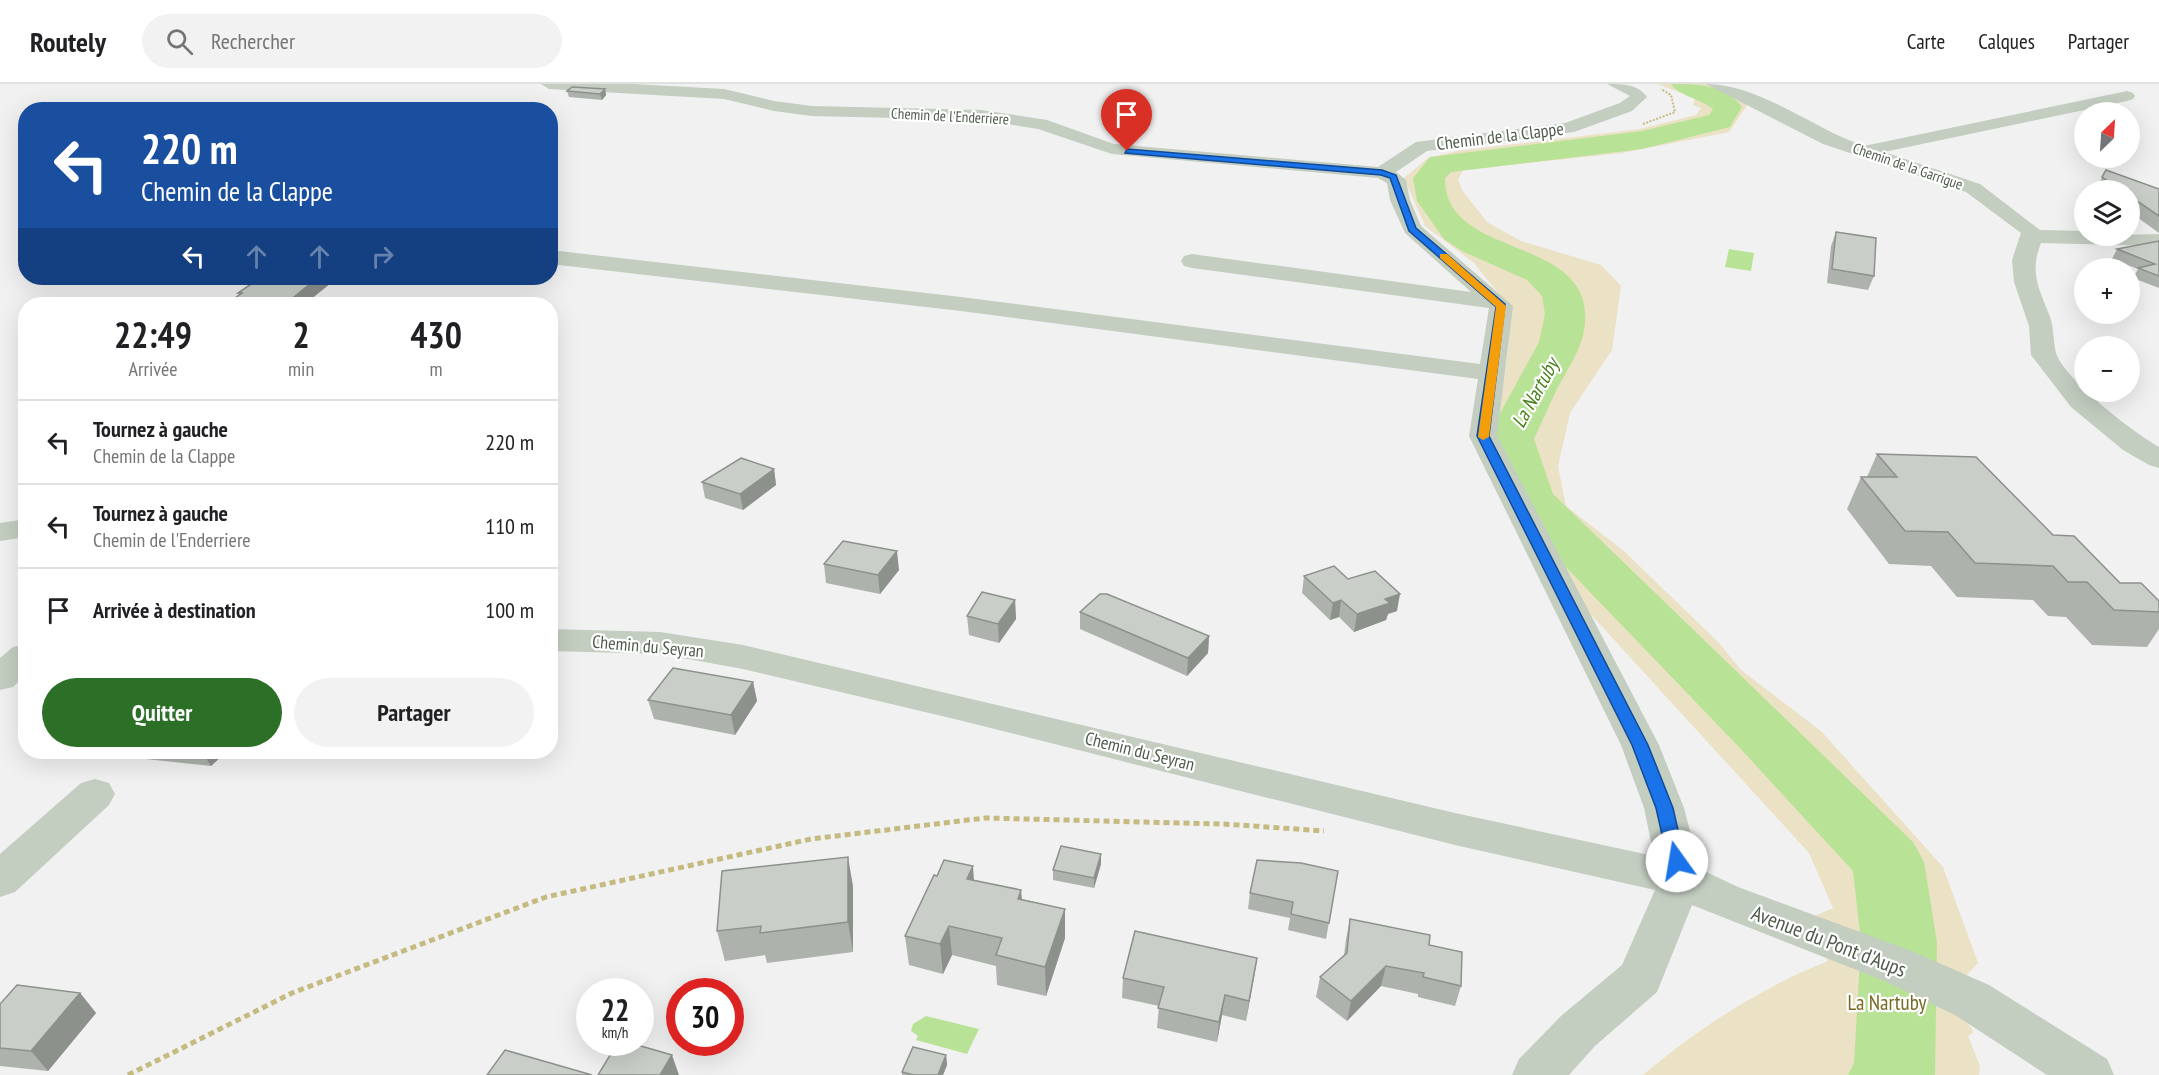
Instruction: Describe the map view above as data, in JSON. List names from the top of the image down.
{
  "streets": {
    "street": [
      "Chemin de l'Enderriere",
      "Chemin de la Clappe",
      "Chemin de la Garrigue",
      "Chemin du Seyran",
      "Avenue du Pont d'Aups"
    ]
  },
  "crossings": [
    ["Chemin de l'Enderriere", "Chemin de la Clappe"],
    ["Chemin du Seyran", "Avenue du Pont d'Aups"]
  ],
  "water": ["La Nartuby"],
  "parks": ["La Nartuby"],
  "north": "top right",
  "page": {
    "header": "Routely",
    "search": "Rechercher",
    "nav": ["Carte", "Calques", "Partager"],
    "map_buttons": ["+", "−"],
    "turn": ["220 m", "Chemin de la Clappe"],
    "eta": [
      "22:49",
      "Arrivée",
      "2",
      "min",
      "430",
      "m"
    ],
    "list": [
      {
        "name": "Tournez à gauche",
        "note": "Chemin de la Clappe",
        "value": "220 m"
      },
      {
        "name": "Tournez à gauche",
        "note": "Chemin de l'Enderriere",
        "value": "110 m"
      },
      {
        "name": "Arrivée à destination",
        "value": "100 m"
      }
    ],
    "buttons": ["Quitter", "Partager"],
    "speed": "22 km/h",
    "limit": "30"
  }
}
